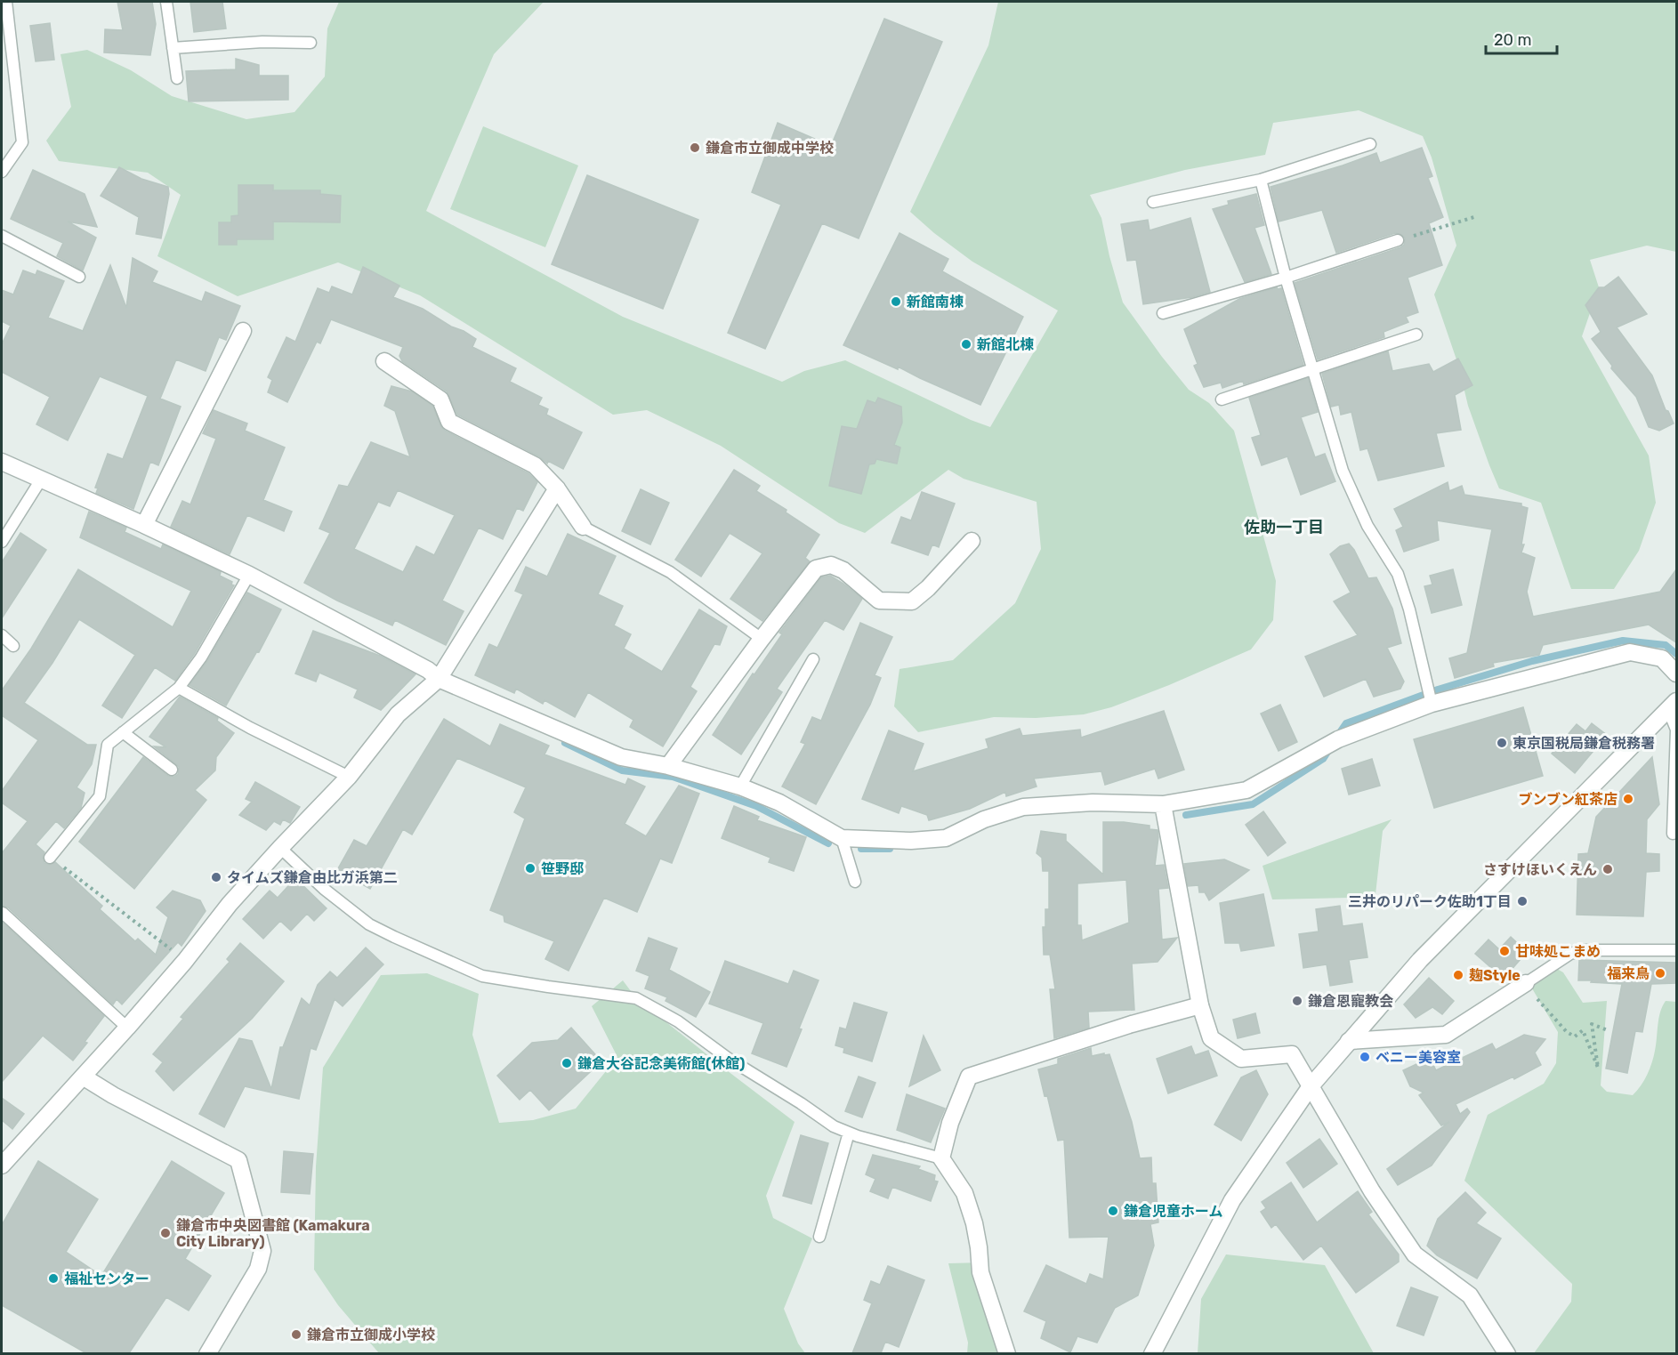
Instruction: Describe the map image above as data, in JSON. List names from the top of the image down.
{
  "districts": ["佐助一丁目"],
  "places": [
    "鎌倉市立御成中学校",
    "新館南棟",
    "新館北棟",
    "東京国税局鎌倉税務署",
    "ブンブン紅茶店",
    "笹野邸",
    "さすけほいくえん",
    "タイムズ鎌倉由比ガ浜第二",
    "三井のリパーク佐助1丁目",
    "甘味処こまめ",
    "福来鳥",
    "麹Style",
    "鎌倉恩寵教会",
    "ベニー美容室",
    "鎌倉大谷記念美術館(休館)",
    "鎌倉児童ホーム",
    "鎌倉市中央図書館 (Kamakura City Library)",
    "福祉センター",
    "鎌倉市立御成小学校"
  ],
  "scale_bar": "20 m"
}
